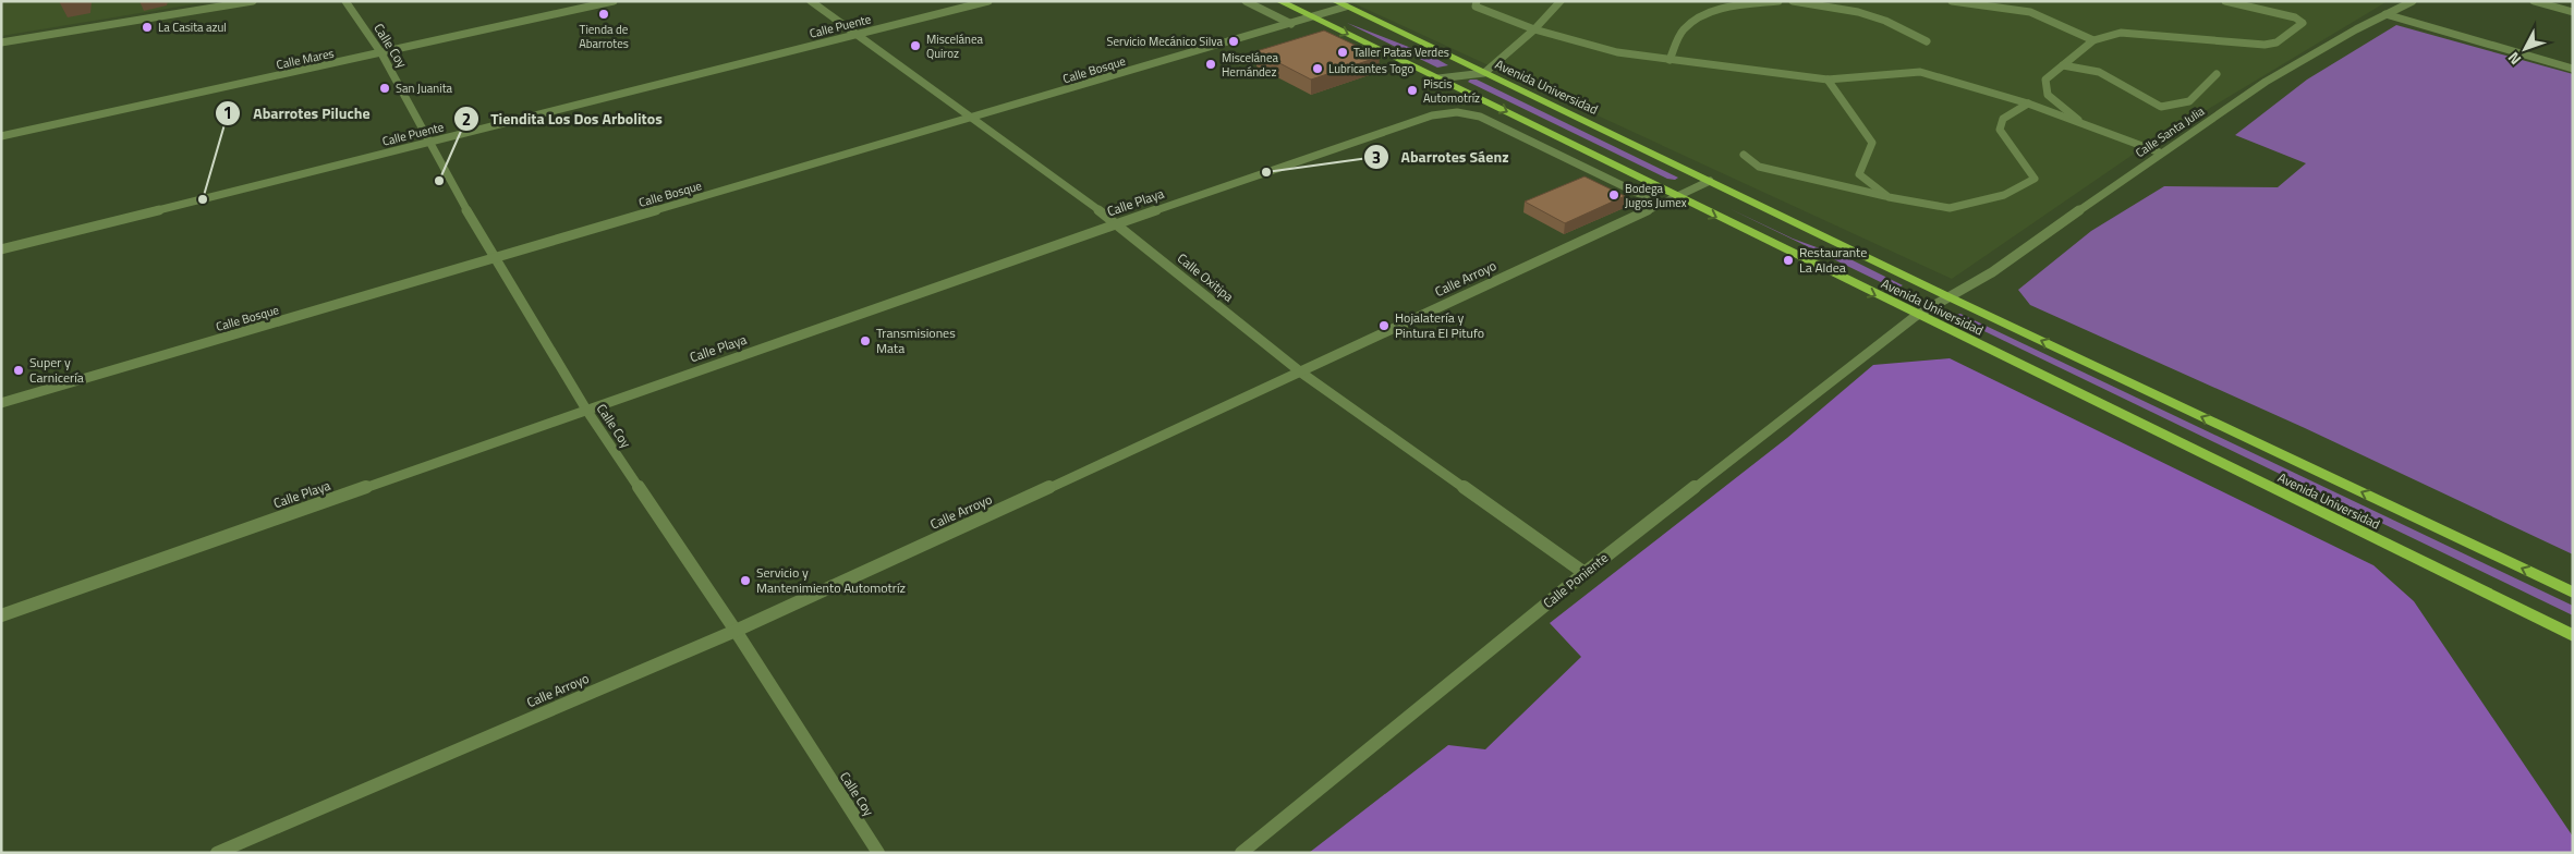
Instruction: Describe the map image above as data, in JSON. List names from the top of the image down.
{
  "streets": {
    "main road": ["Avenida Universidad"],
    "street": [
      "Calle Puente",
      "Calle Coy",
      "Calle Mares",
      "Calle Bosque",
      "Calle Santa Julia",
      "Calle Playa",
      "Calle Oxitipa",
      "Calle Arroyo",
      "Calle Poniente"
    ]
  },
  "crossings": [
    ["Calle Puente", "Calle Coy"],
    ["Calle Puente", "Calle Oxitipa"],
    ["Calle Coy", "Calle Mares"],
    ["Calle Coy", "Calle Bosque"],
    ["Calle Coy", "Calle Playa"],
    ["Calle Coy", "Calle Arroyo"],
    ["Calle Bosque", "Avenida Universidad"],
    ["Calle Bosque", "Calle Oxitipa"],
    ["Avenida Universidad", "Calle Santa Julia"],
    ["Avenida Universidad", "Calle Arroyo"],
    ["Avenida Universidad", "Calle Poniente"],
    ["Calle Santa Julia", "Calle Poniente"],
    ["Calle Playa", "Calle Oxitipa"],
    ["Calle Playa", "Calle Arroyo"],
    ["Calle Oxitipa", "Calle Arroyo"],
    ["Calle Oxitipa", "Calle Poniente"]
  ],
  "places": [
    "Tienda de Abarrotes",
    "La Casita azul",
    "Servicio Mecánico Silva",
    "Miscelánea Quiroz",
    "Taller Patas Verdes",
    "Miscelánea Hernández",
    "Lubricantes Togo",
    "San Juanita",
    "Piscis Automotríz",
    "Abarrotes Sáenz",
    "Tiendita Los Dos Arbolitos",
    "Bodega Jugos Jumex",
    "Abarrotes Piluche",
    "Restaurante La Aldea",
    "Hojalatería y Pintura El Pitufo",
    "Transmisiones Mata",
    "Super y Carnicería",
    "Servicio y Mantenimiento Automotríz"
  ],
  "north": "bottom left"
}
